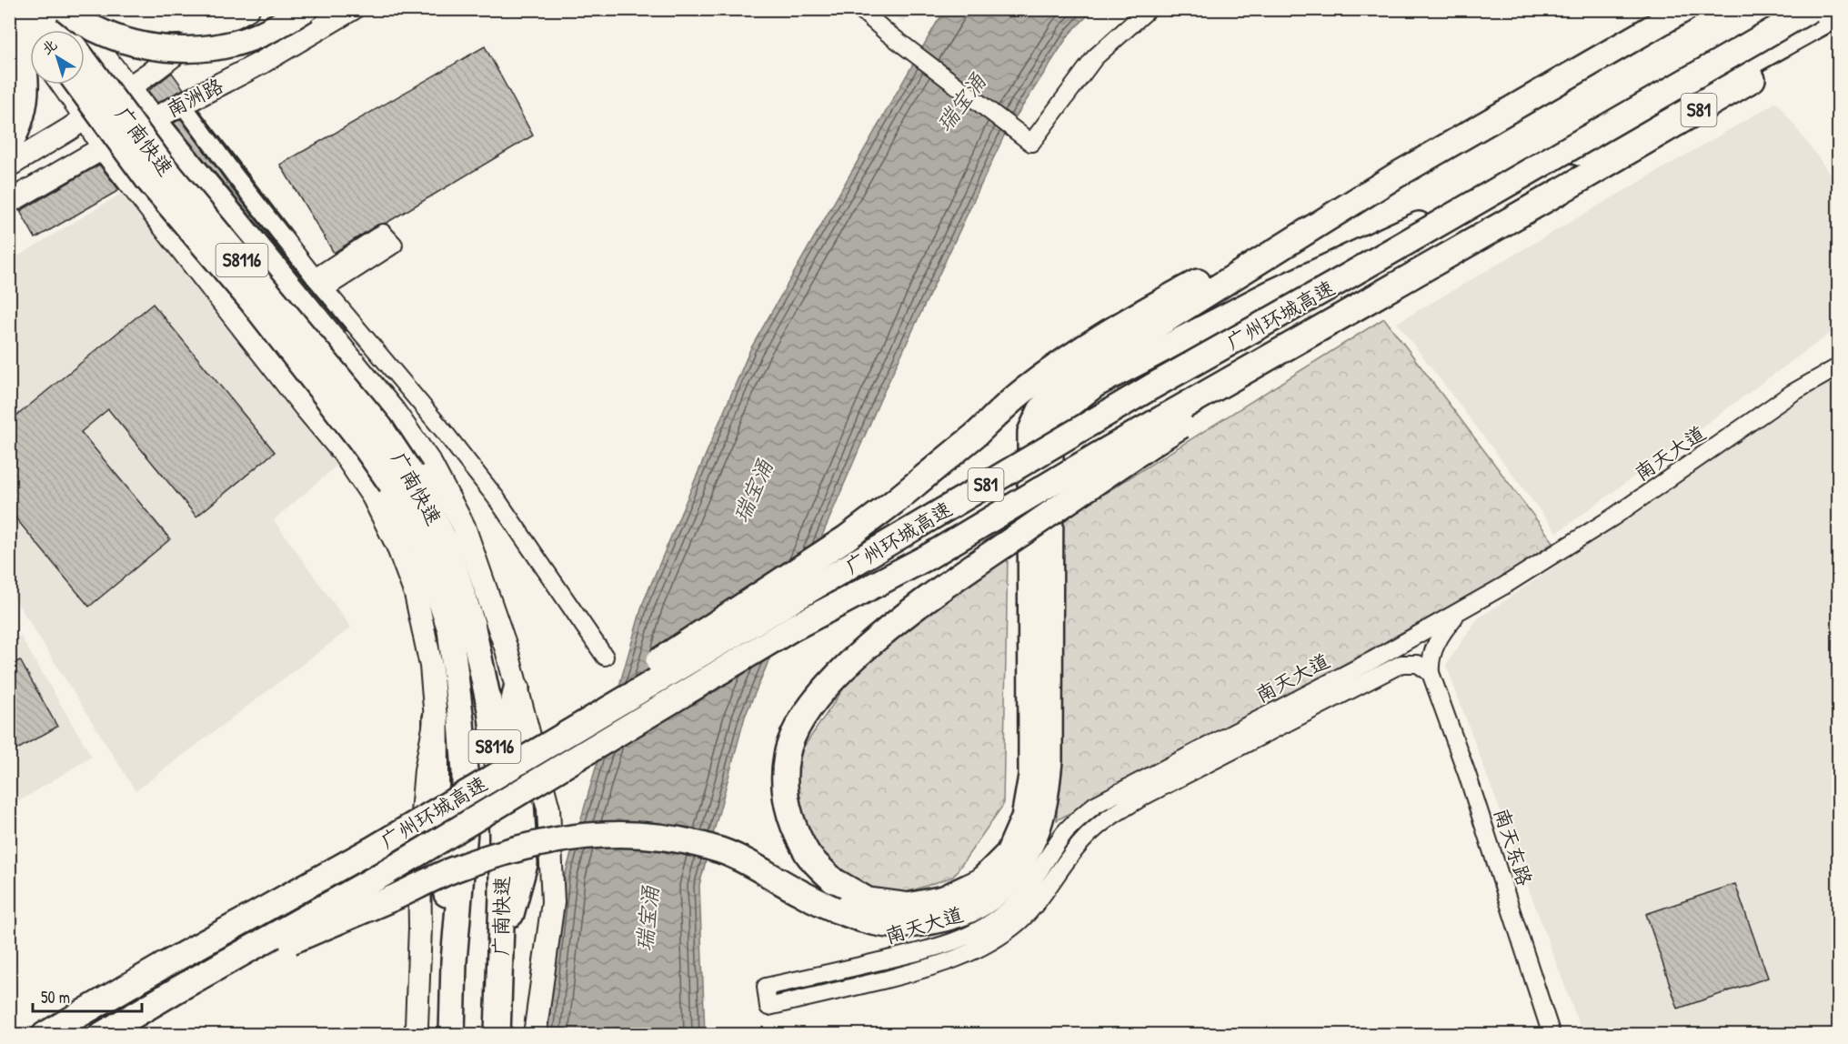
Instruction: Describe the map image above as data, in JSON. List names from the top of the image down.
{
  "streets": {
    "highway": [
      "S81",
      "广南快速",
      "S8116",
      "广州环城高速"
    ],
    "main road": ["南洲路"],
    "street": ["南天大道", "南天东路"]
  },
  "crossings": [
    ["南天大道", "南天东路"]
  ],
  "water": ["瑞宝涌"],
  "scale_bar": "50 m",
  "north": "top left"
}
